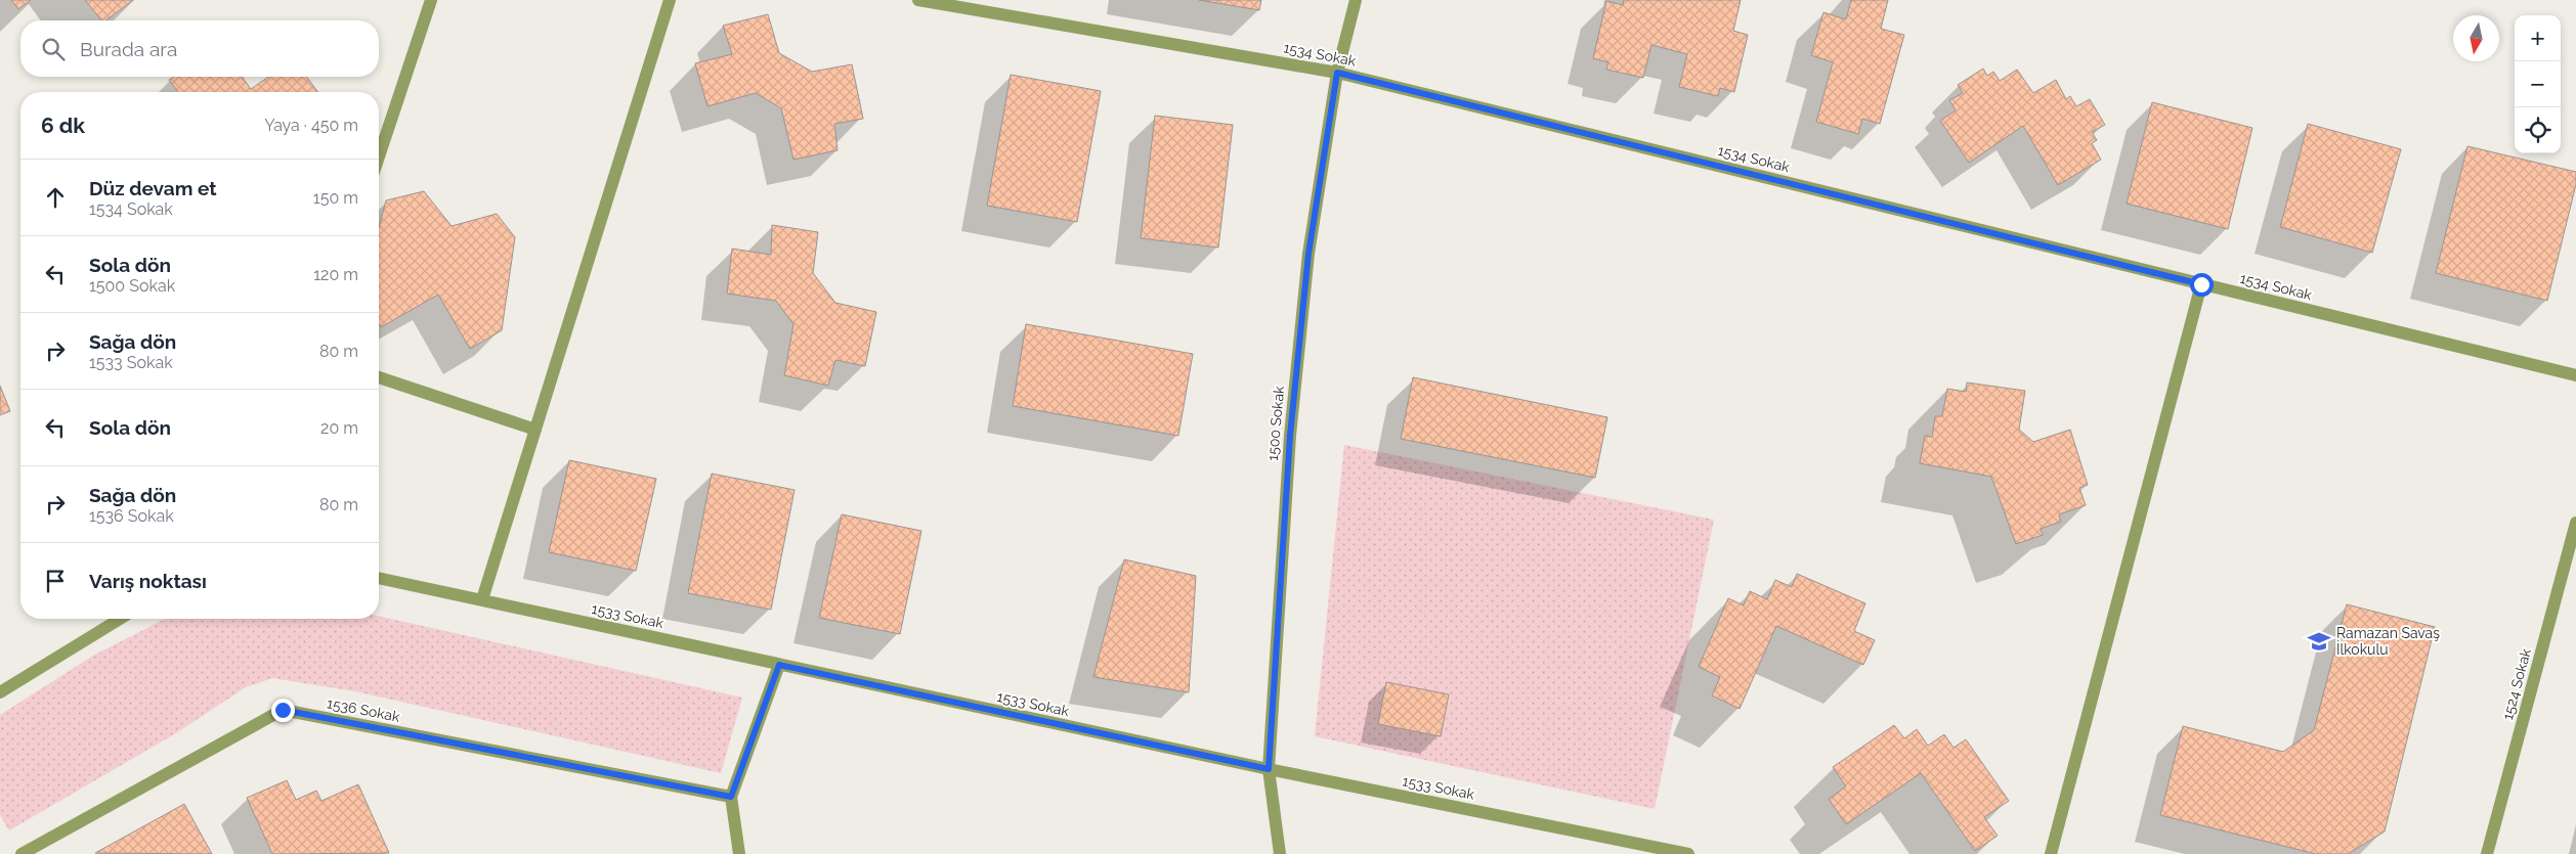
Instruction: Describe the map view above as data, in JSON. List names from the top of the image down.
{
  "streets": {
    "street": [
      "1534 Sokak",
      "1500 Sokak",
      "1533 Sokak",
      "1524 Sokak",
      "1536 Sokak"
    ]
  },
  "crossings": [
    ["1534 Sokak", "1500 Sokak"],
    ["1500 Sokak", "1533 Sokak"]
  ],
  "places": {
    "school or university": ["Ramazan Savaş İlkokulu"]
  },
  "north": "bottom",
  "page": {
    "map_buttons": ["+", "−"],
    "search": "Burada ara",
    "heading": ["6 dk", "Yaya · 450 m"],
    "list": [
      ["Düz devam et", "1534 Sokak", "150 m"],
      ["Sola dön", "1500 Sokak", "120 m"],
      ["Sağa dön", "1533 Sokak", "80 m"],
      ["Sola dön", "20 m"],
      ["Sağa dön", "1536 Sokak", "80 m"],
      "Varış noktası"
    ]
  }
}
